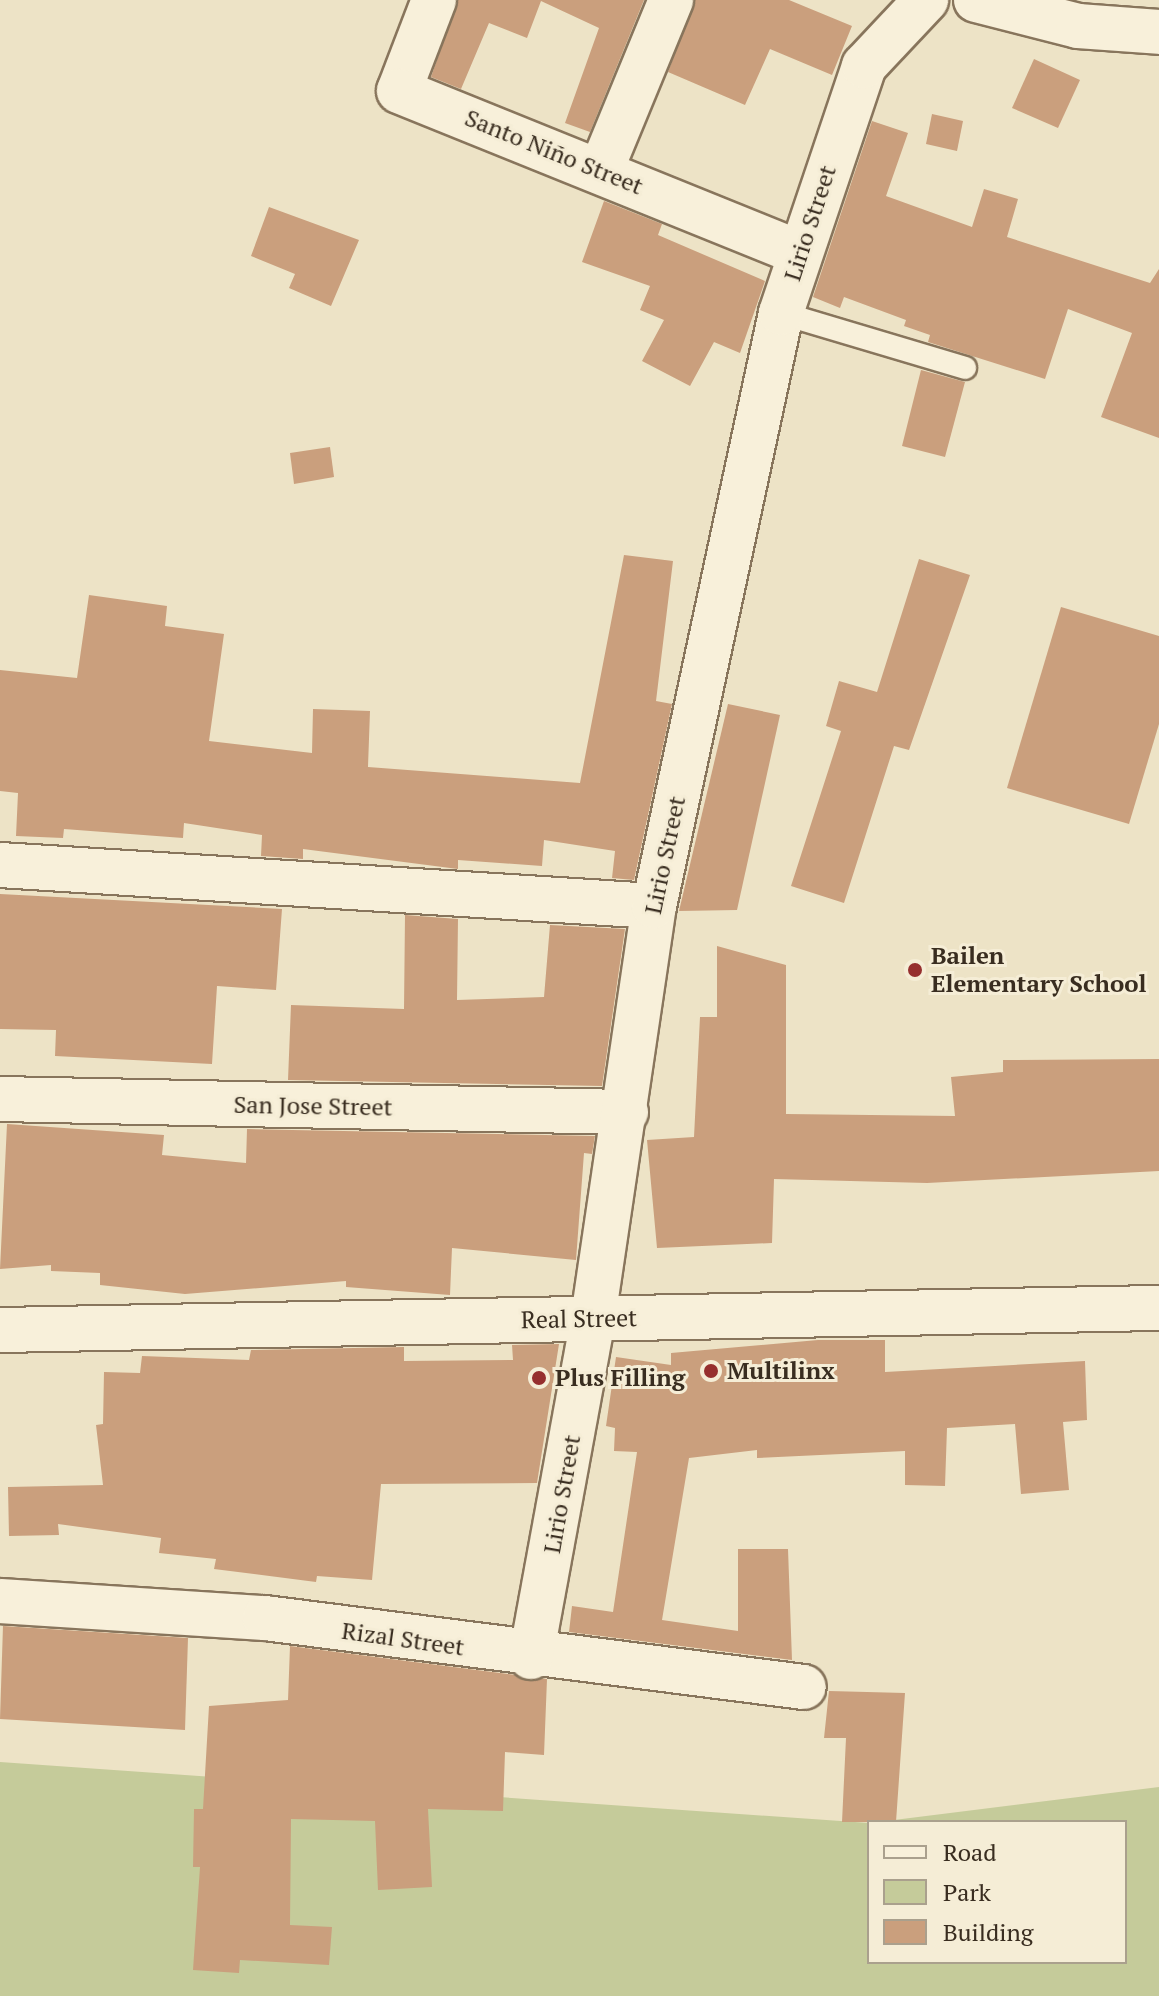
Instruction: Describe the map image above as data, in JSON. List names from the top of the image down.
{
  "streets": {
    "street": [
      "Santo Niño Street",
      "Lirio Street",
      "San Jose Street",
      "Real Street",
      "Rizal Street"
    ]
  },
  "crossings": [
    ["Santo Niño Street", "Lirio Street"],
    ["Lirio Street", "San Jose Street"],
    ["Lirio Street", "Real Street"],
    ["Lirio Street", "Rizal Street"]
  ],
  "places": ["Bailen Elementary School", "Multilinx", "Plus Filling"],
  "legend": ["Road", "Park", "Building"]
}
